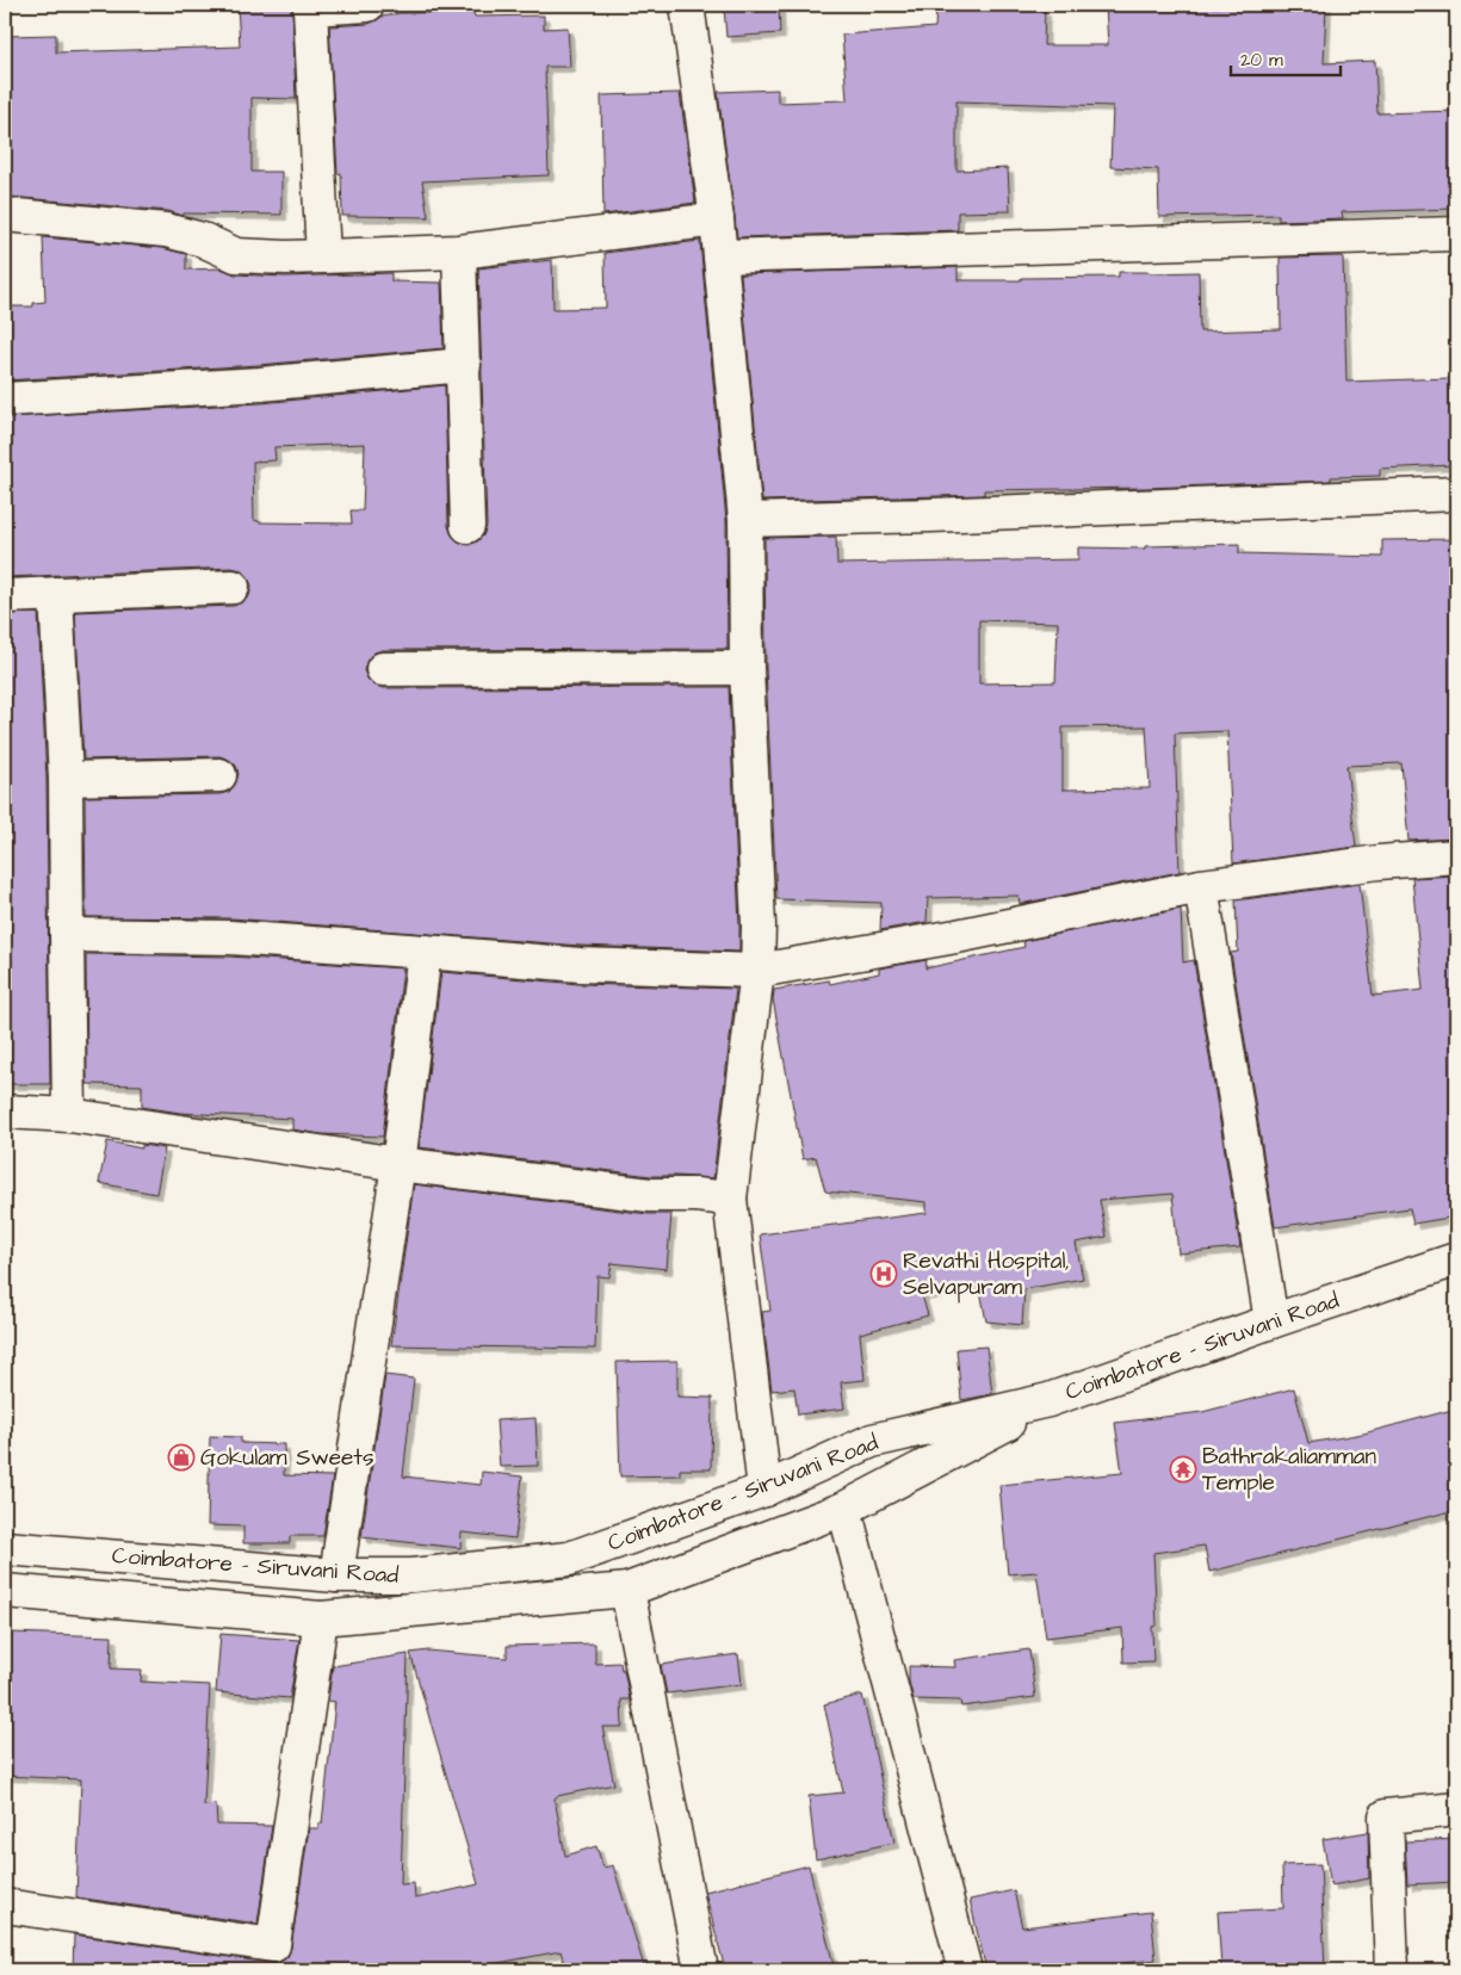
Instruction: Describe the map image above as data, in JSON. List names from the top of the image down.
{
  "streets": {
    "street": ["Coimbatore - Siruvani Road"]
  },
  "places": {
    "hospital": ["Revathi Hospital, Selvapuram"],
    "shop": ["Gokulam Sweets"],
    "temple": ["Bathrakaliamman Temple"]
  },
  "scale_bar": "20 m"
}
